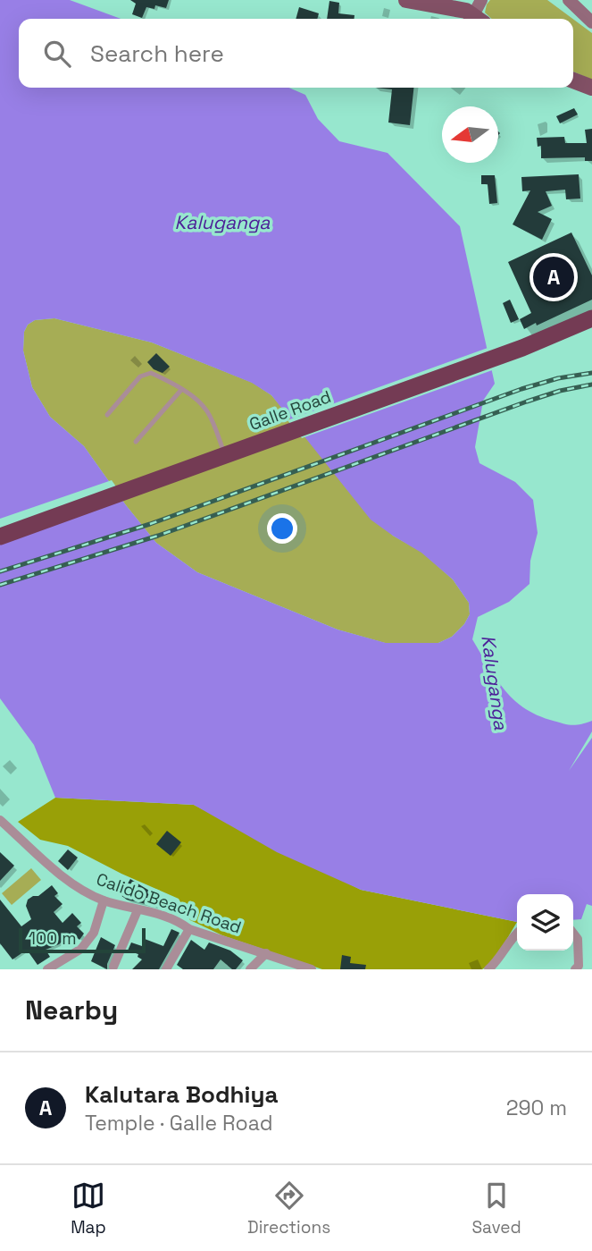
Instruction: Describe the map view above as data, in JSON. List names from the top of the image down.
{
  "streets": {
    "highway": ["Galle Road"],
    "street": ["Calido Beach Road"]
  },
  "water": ["Kaluganga"],
  "scale_bar": "100 m",
  "north": "left",
  "page": {
    "search": "Search here",
    "pins": "A",
    "scale": "100 m",
    "heading": "Nearby",
    "list": [
      {
        "mark": "A",
        "name": "Kalutara Bodhiya",
        "note": "Temple · Galle Road",
        "value": "290 m"
      }
    ],
    "nav": ["Map", "Directions", "Saved"]
  }
}
